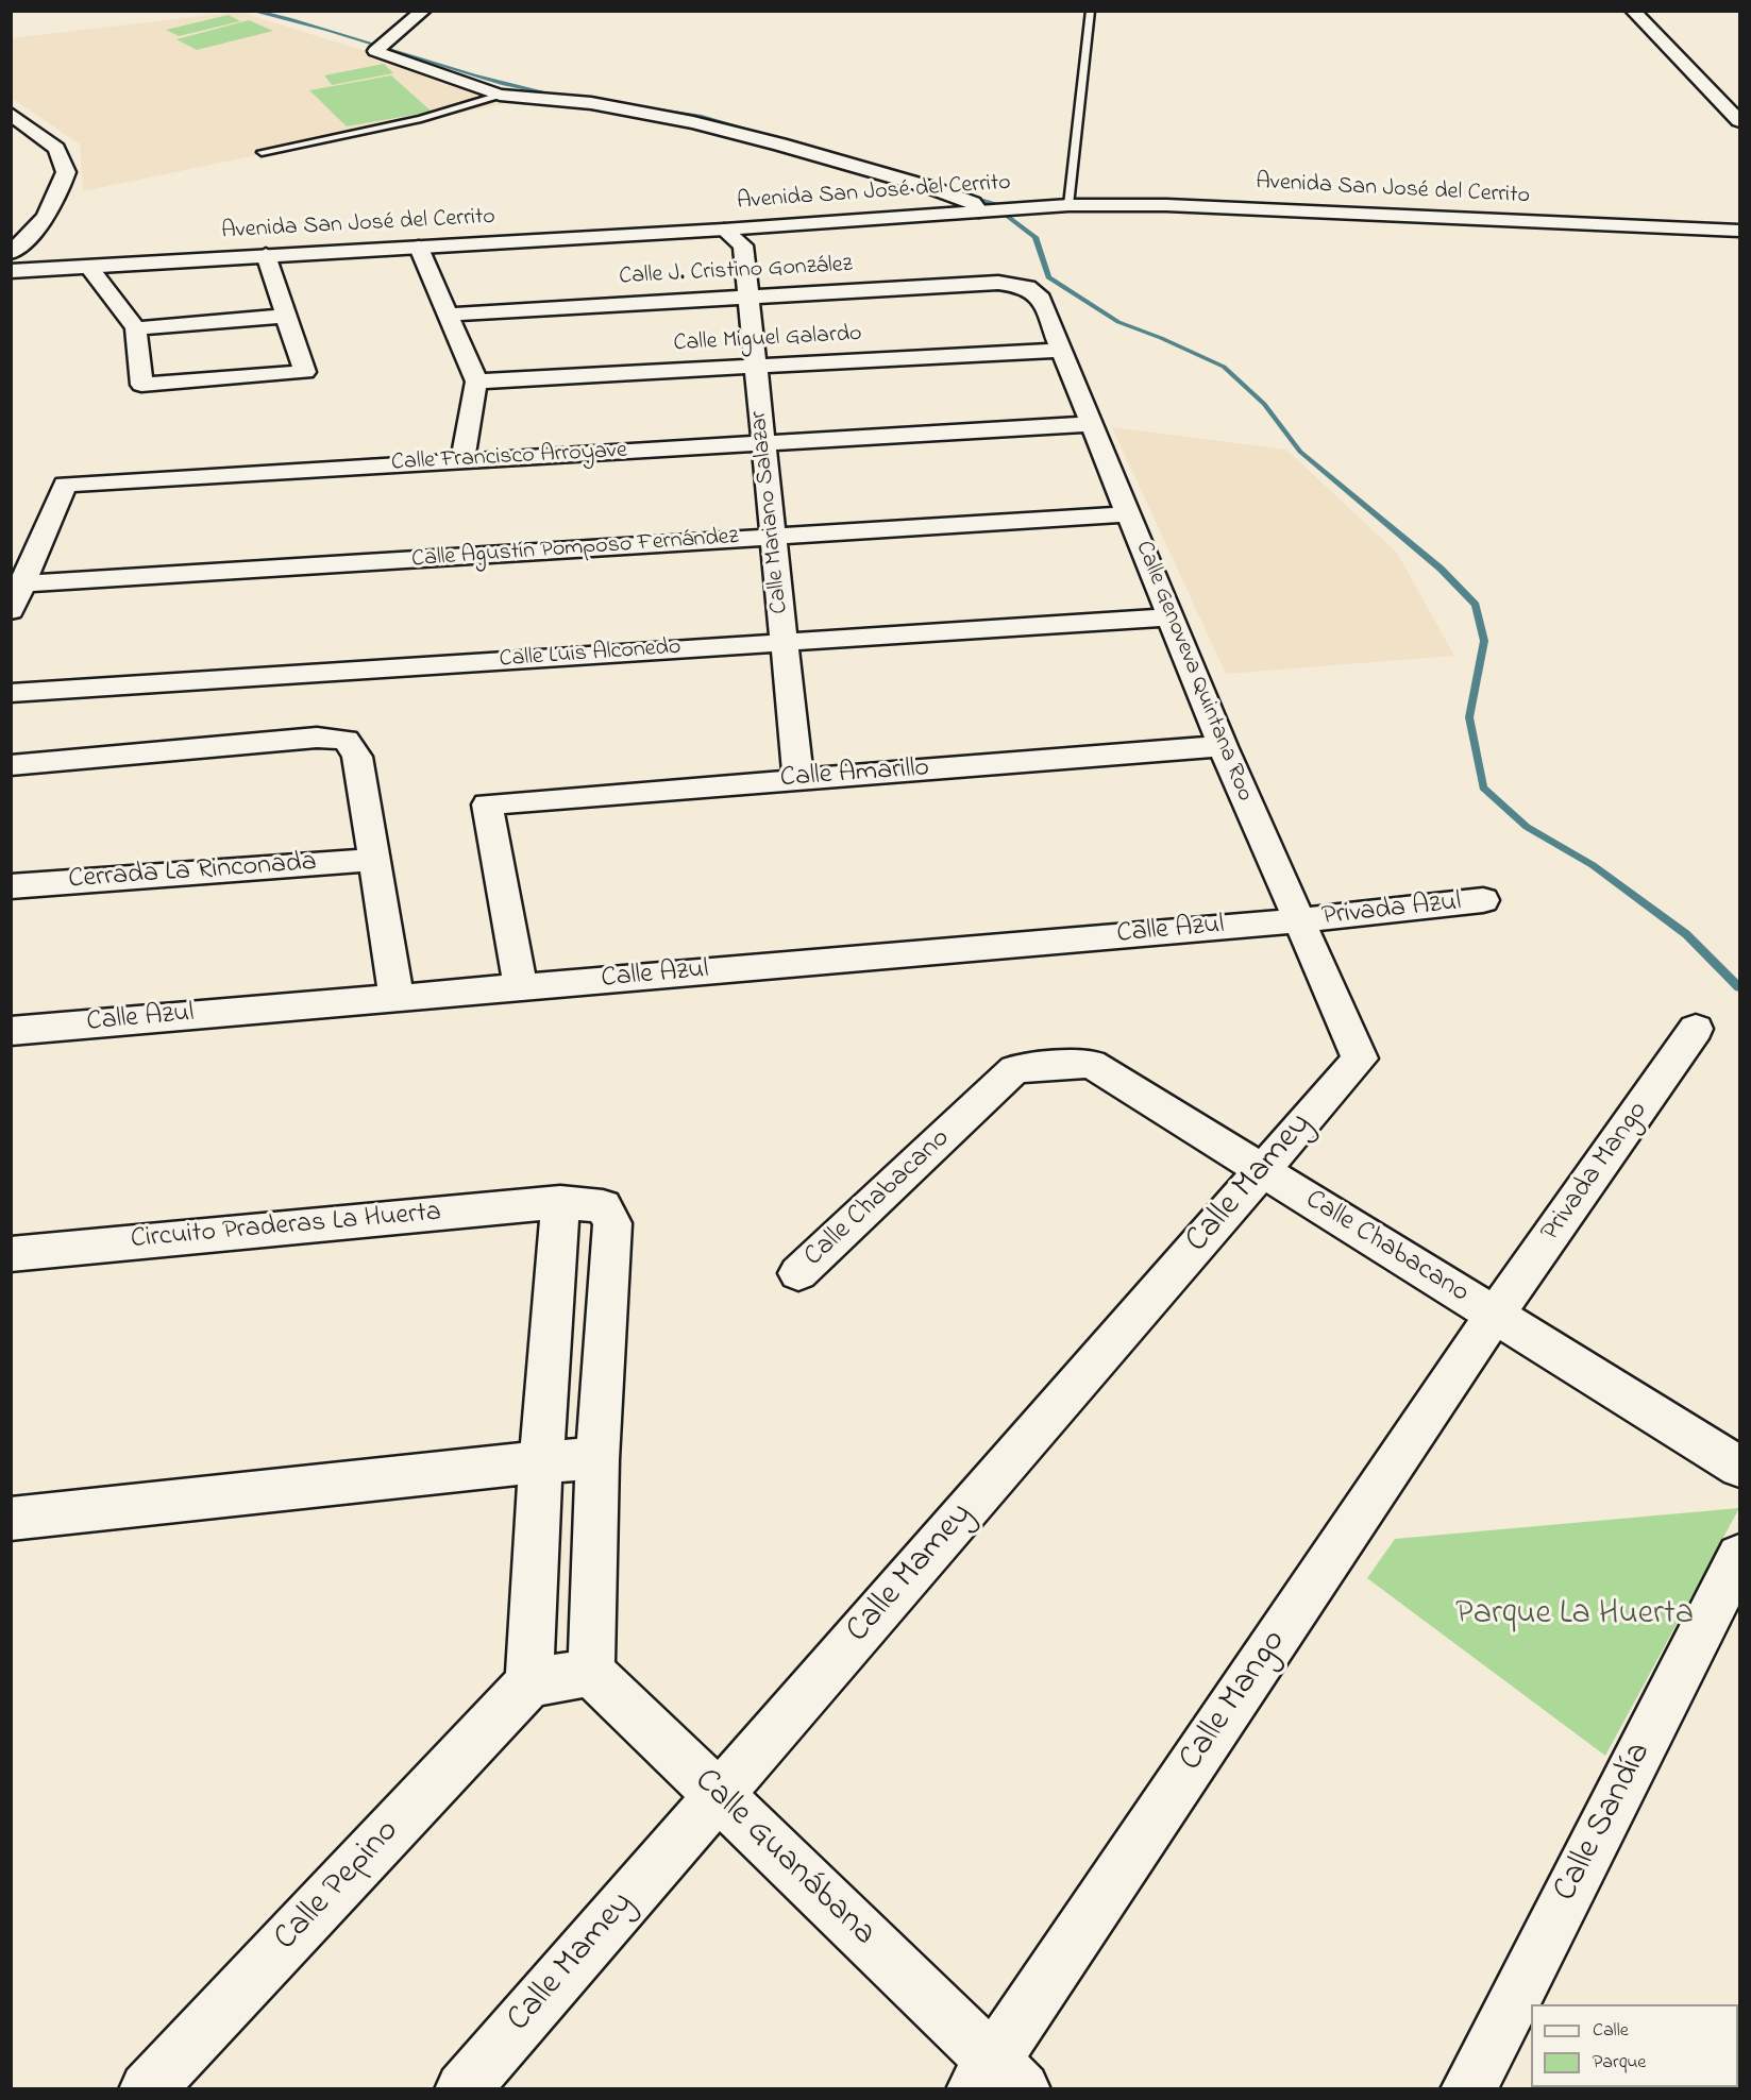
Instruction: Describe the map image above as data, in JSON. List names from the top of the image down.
{
  "streets": {
    "street": [
      "Avenida San José del Cerrito",
      "Calle J. Cristino González",
      "Calle Miguel Galardo",
      "Calle Francisco Arroyave",
      "Calle Mariano Salazar",
      "Calle Agustín Pomposo Fernández",
      "Calle Luis Alconedo",
      "Calle Genoveva Quintana Roo",
      "Calle Amarillo",
      "Cerrada La Rinconada",
      "Privada Azul",
      "Calle Azul",
      "Privada Mango",
      "Calle Mamey",
      "Calle Chabacano",
      "Circuito Praderas La Huerta",
      "Calle Mango",
      "Calle Sandía",
      "Calle Guanábana",
      "Calle Pepino"
    ]
  },
  "crossings": [
    ["Calle J. Cristino González", "Calle Mariano Salazar"],
    ["Calle J. Cristino González", "Calle Genoveva Quintana Roo"],
    ["Calle Miguel Galardo", "Calle Mariano Salazar"],
    ["Calle Miguel Galardo", "Calle Genoveva Quintana Roo"],
    ["Calle Francisco Arroyave", "Calle Mariano Salazar"],
    ["Calle Francisco Arroyave", "Calle Agustín Pomposo Fernández"],
    ["Calle Francisco Arroyave", "Calle Genoveva Quintana Roo"],
    ["Calle Mariano Salazar", "Calle Agustín Pomposo Fernández"],
    ["Calle Mariano Salazar", "Calle Luis Alconedo"],
    ["Calle Mariano Salazar", "Calle Amarillo"],
    ["Calle Agustín Pomposo Fernández", "Calle Genoveva Quintana Roo"],
    ["Calle Luis Alconedo", "Calle Genoveva Quintana Roo"],
    ["Calle Genoveva Quintana Roo", "Calle Amarillo"],
    ["Calle Genoveva Quintana Roo", "Privada Azul"],
    ["Calle Genoveva Quintana Roo", "Calle Azul"],
    ["Calle Genoveva Quintana Roo", "Calle Mamey"],
    ["Calle Amarillo", "Calle Azul"],
    ["Privada Azul", "Calle Azul"],
    ["Privada Mango", "Calle Chabacano"],
    ["Privada Mango", "Calle Mango"],
    ["Calle Mamey", "Calle Chabacano"],
    ["Calle Mamey", "Calle Guanábana"],
    ["Calle Chabacano", "Calle Mango"],
    ["Circuito Praderas La Huerta", "Calle Guanábana"],
    ["Calle Mango", "Calle Guanábana"]
  ],
  "parks": ["Parque La Huerta"],
  "legend": ["Calle", "Parque"]
}
